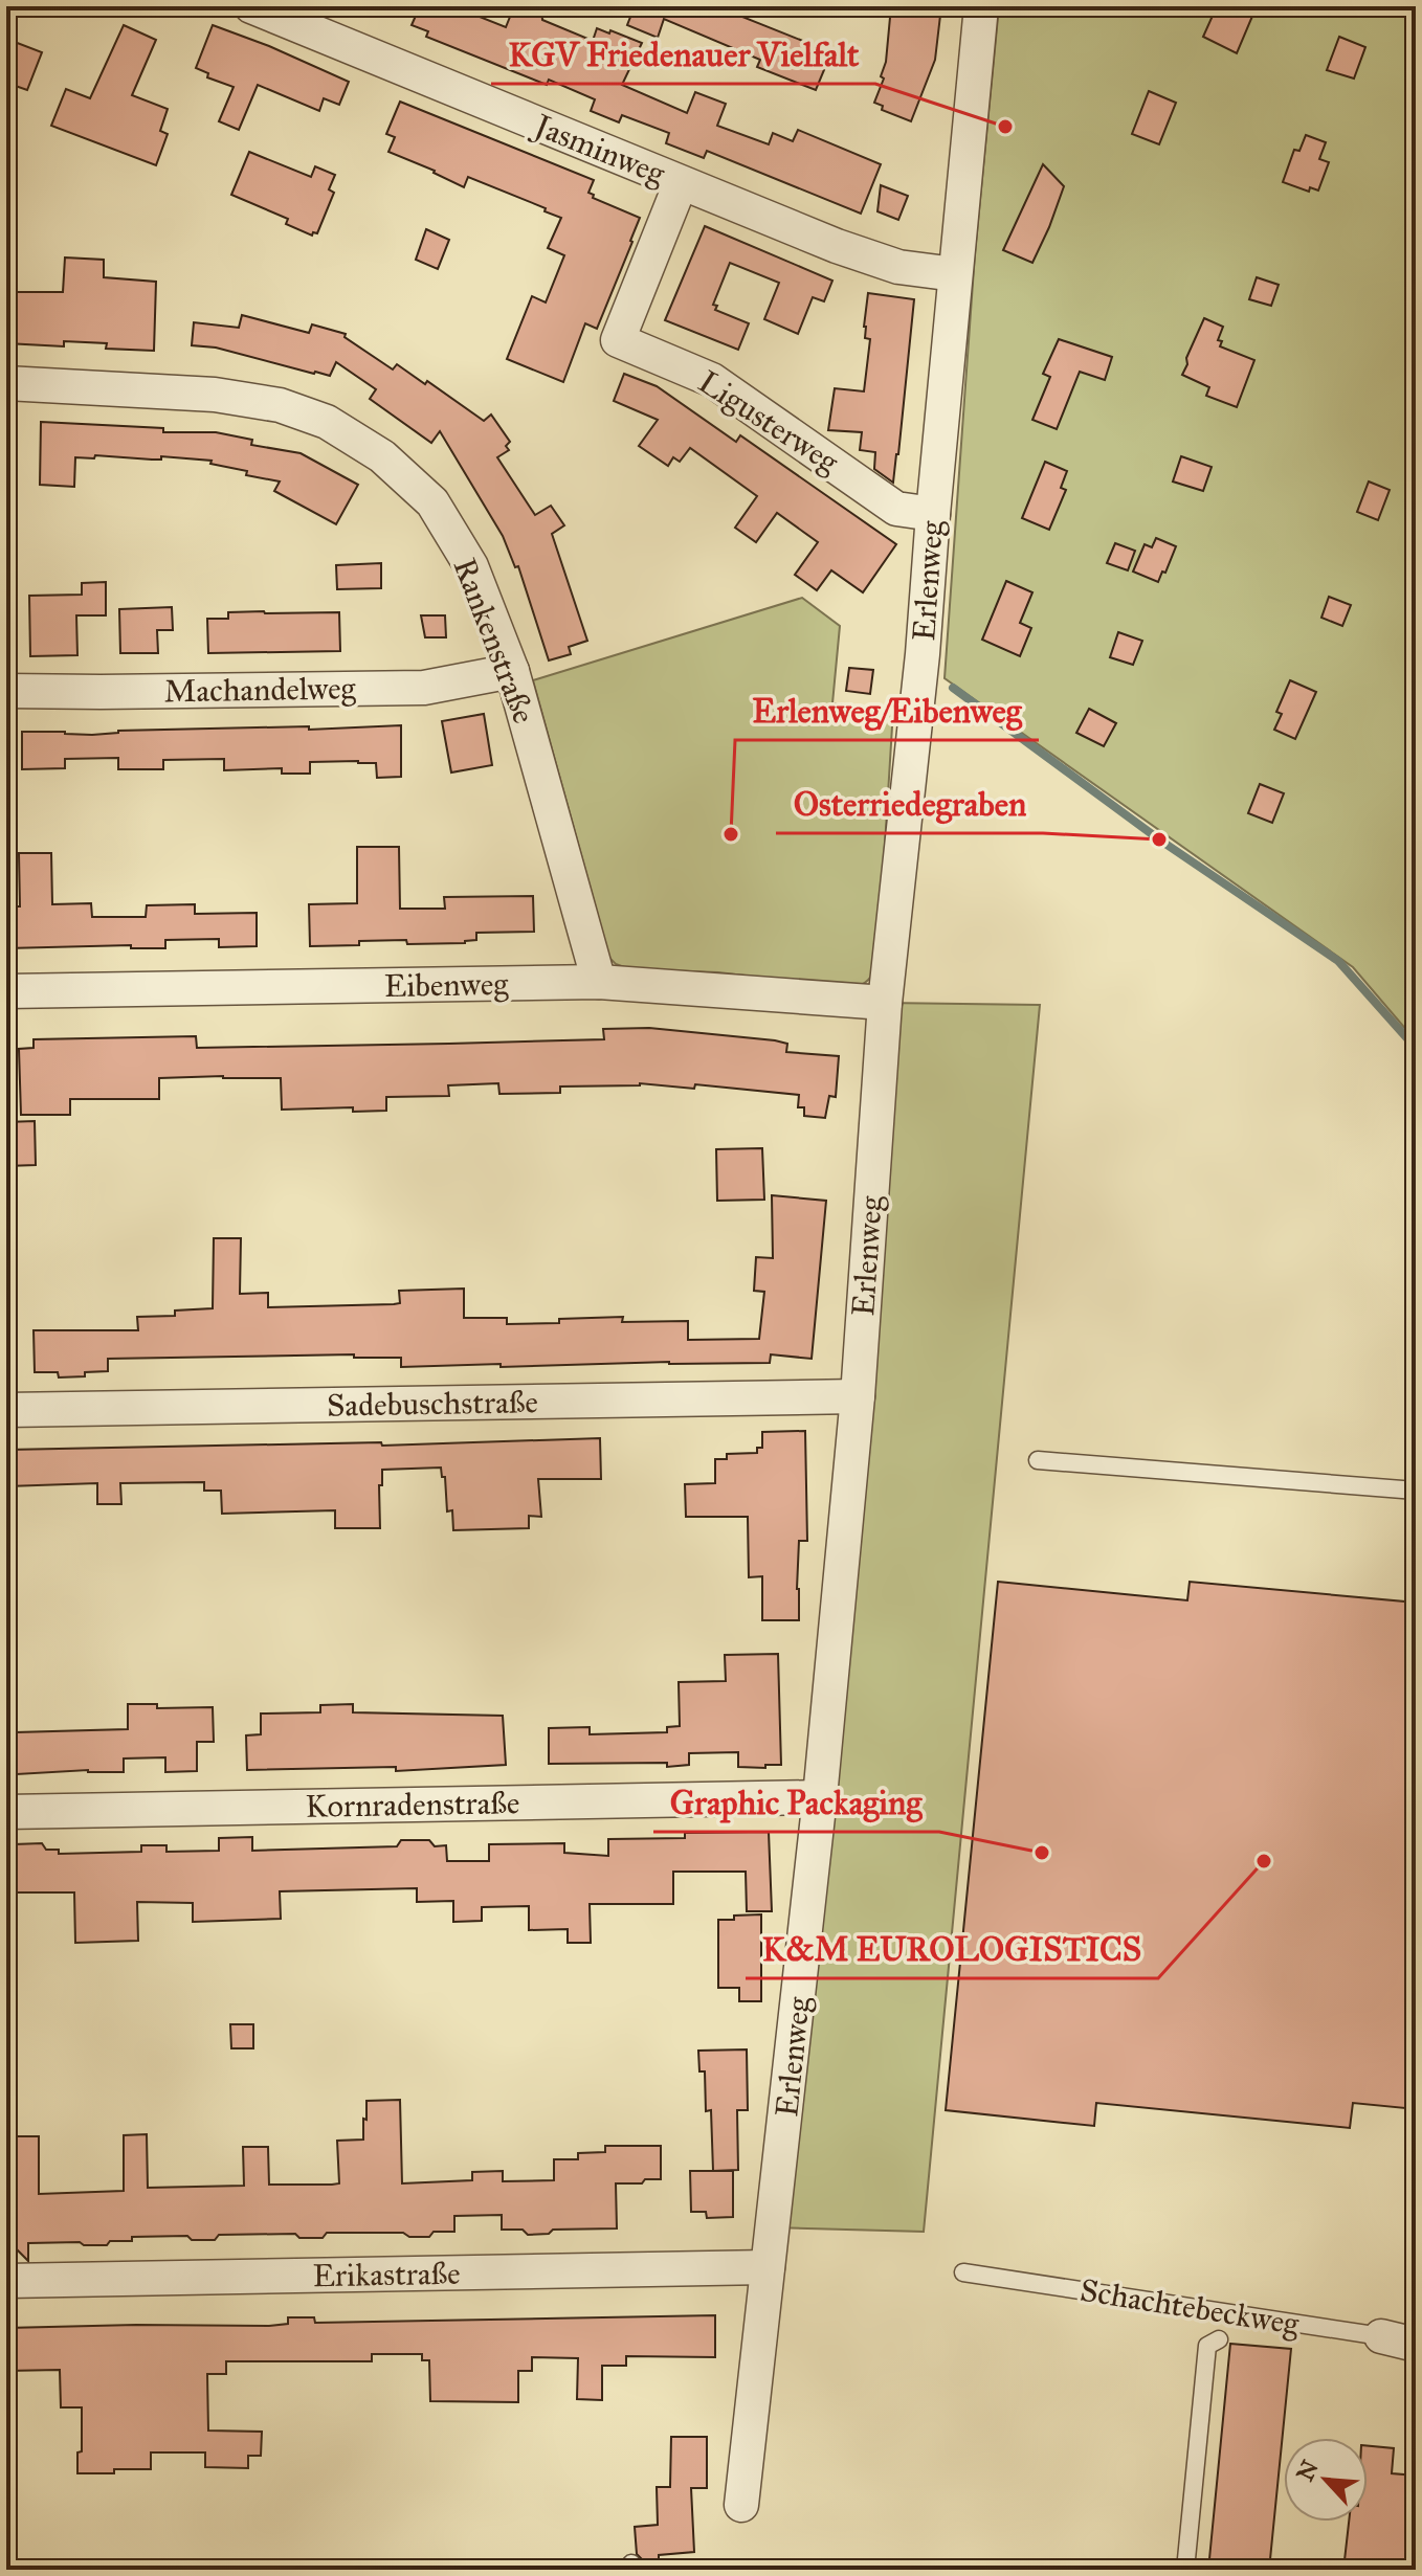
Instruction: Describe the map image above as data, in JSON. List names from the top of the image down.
{
  "streets": {
    "street": [
      "Jasminweg",
      "Ligusterweg",
      "Erlenweg",
      "Rankenstraße",
      "Machandelweg",
      "Eibenweg",
      "Sadebuschstraße",
      "Kornradenstraße",
      "Erikastraße",
      "Schachtebeckweg"
    ]
  },
  "crossings": [
    ["Jasminweg", "Ligusterweg"],
    ["Jasminweg", "Erlenweg"],
    ["Ligusterweg", "Erlenweg"],
    ["Erlenweg", "Eibenweg"],
    ["Erlenweg", "Sadebuschstraße"],
    ["Erlenweg", "Kornradenstraße"],
    ["Erlenweg", "Erikastraße"],
    ["Rankenstraße", "Machandelweg"],
    ["Rankenstraße", "Eibenweg"]
  ],
  "places": [
    "KGV Friedenauer Vielfalt",
    "Erlenweg/Eibenweg",
    "Osterriedegraben",
    "Graphic Packaging",
    "K&M EUROLOGISTICS"
  ],
  "north": "top left"
}
